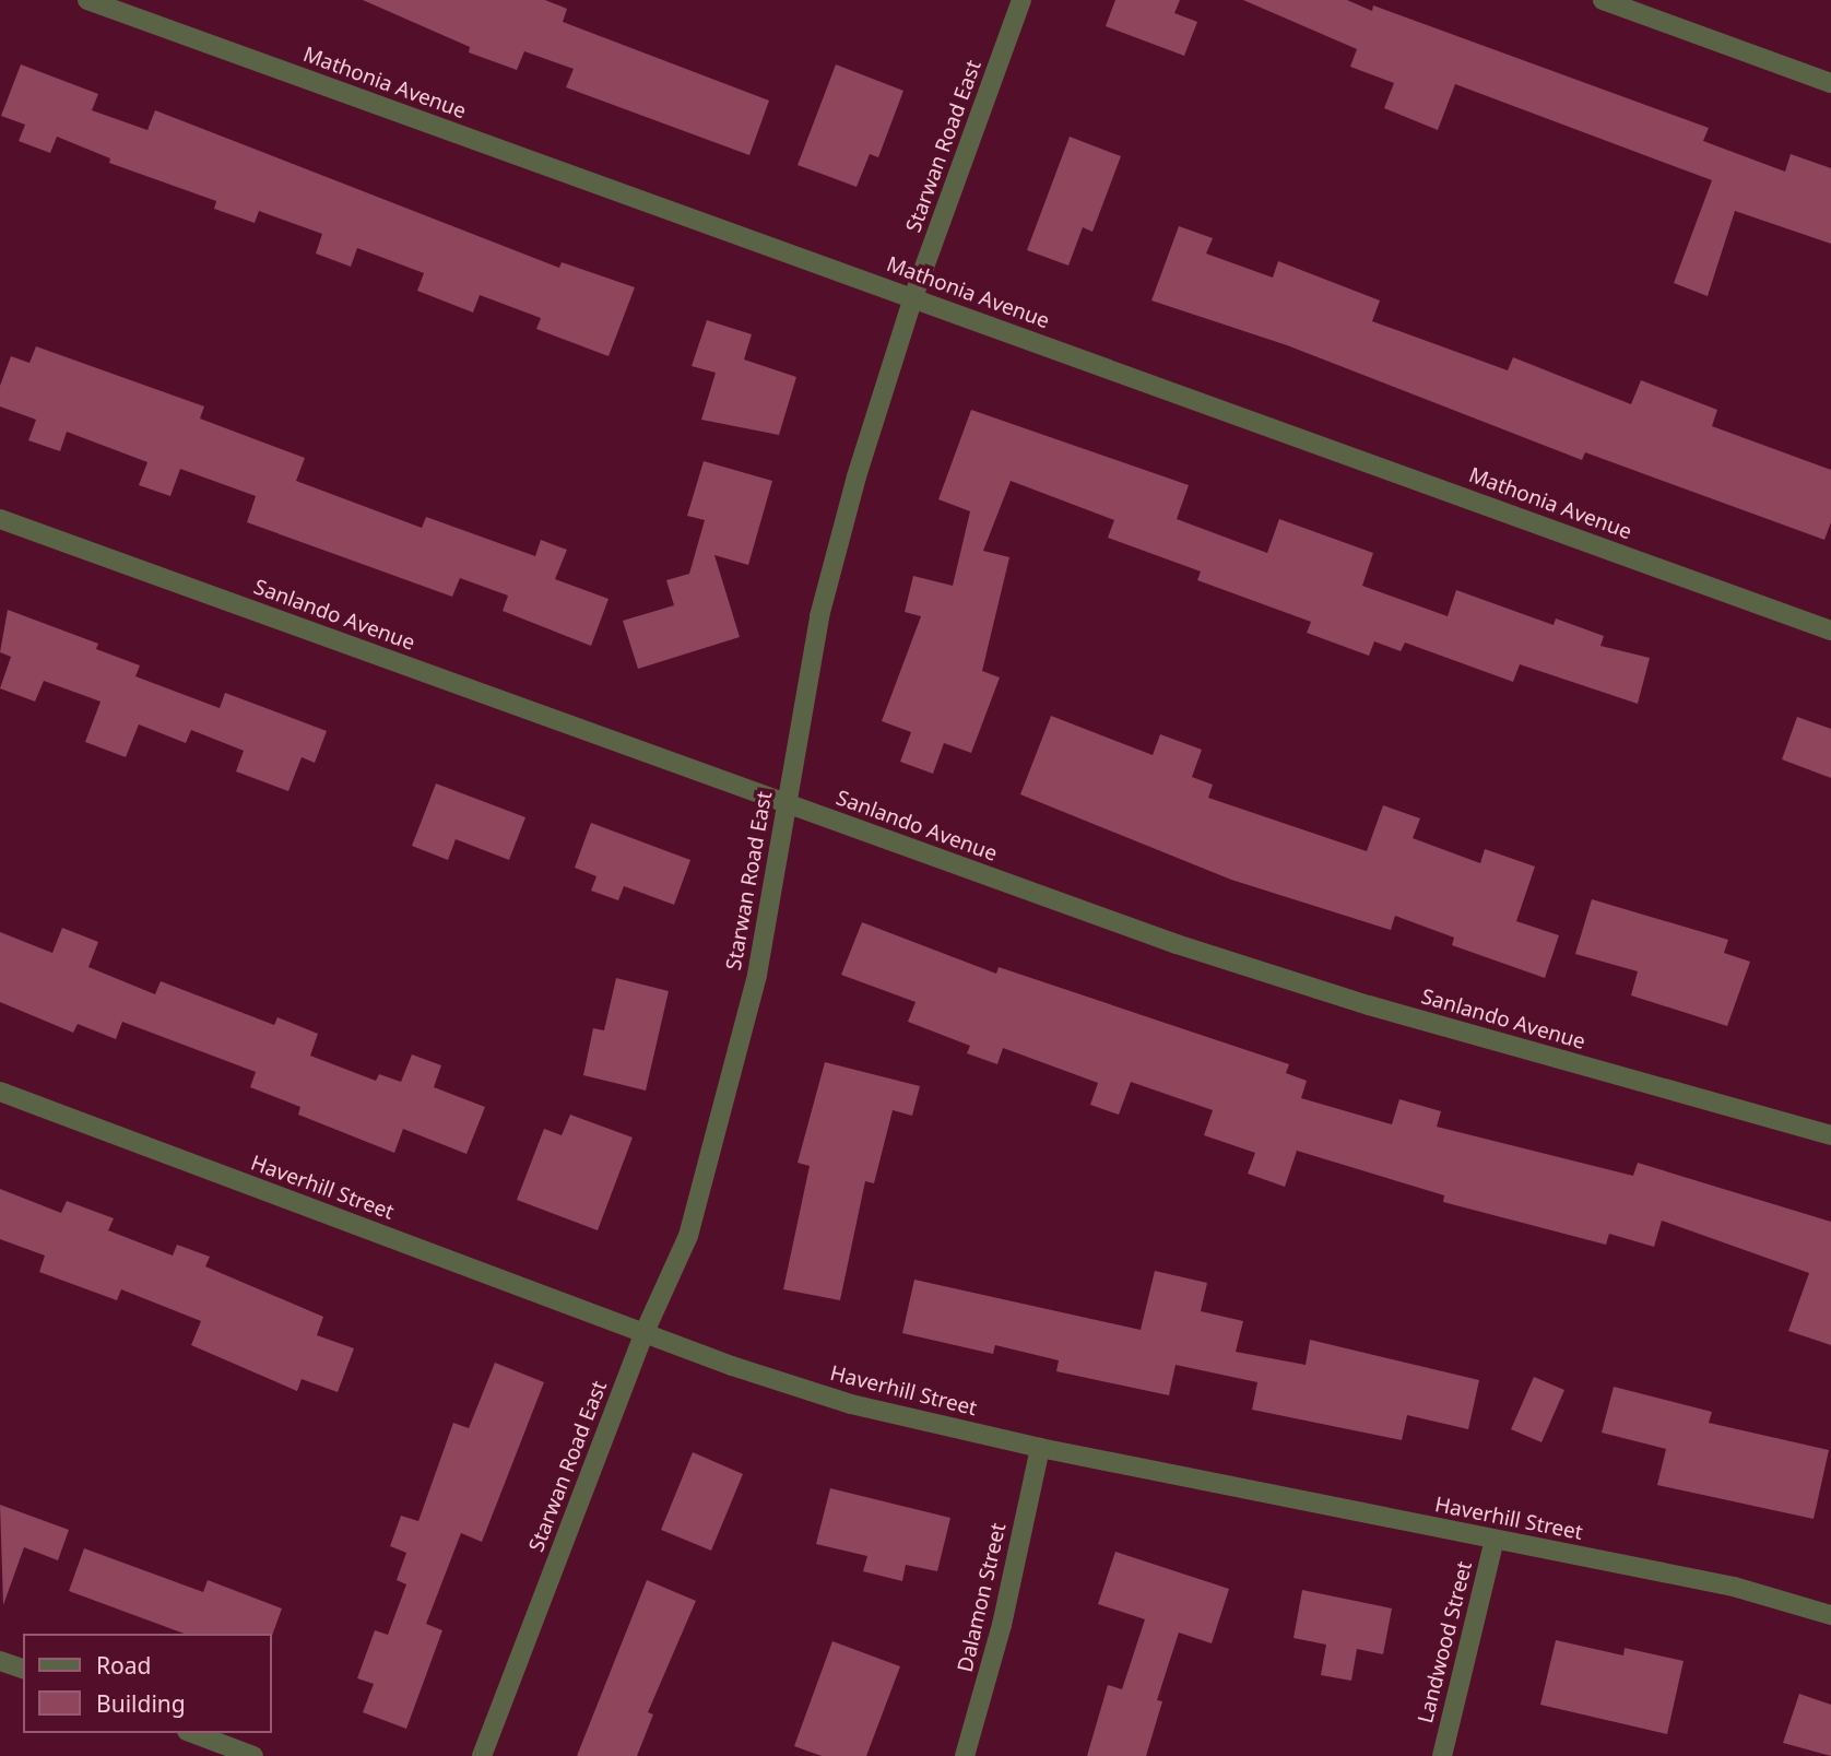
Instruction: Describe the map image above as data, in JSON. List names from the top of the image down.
{
  "streets": {
    "street": [
      "Mathonia Avenue",
      "Starwan Road East",
      "Sanlando Avenue",
      "Haverhill Street",
      "Dalamon Street",
      "Landwood Street"
    ]
  },
  "crossings": [
    ["Mathonia Avenue", "Starwan Road East"],
    ["Starwan Road East", "Sanlando Avenue"],
    ["Starwan Road East", "Haverhill Street"],
    ["Haverhill Street", "Dalamon Street"],
    ["Haverhill Street", "Landwood Street"]
  ],
  "legend": ["Road", "Building"]
}
